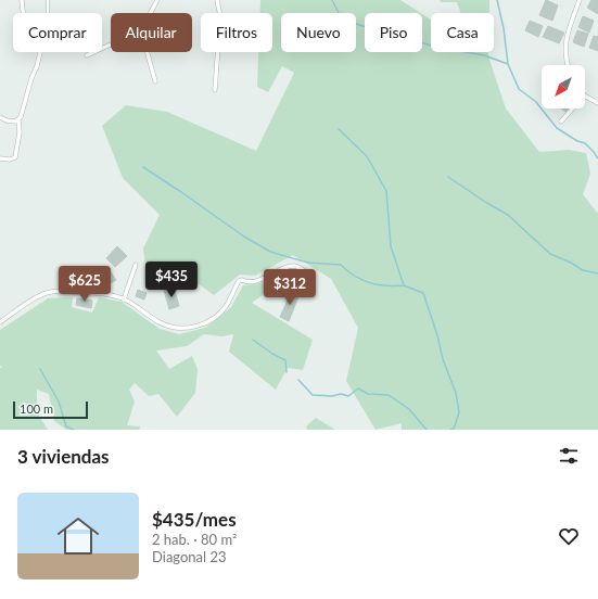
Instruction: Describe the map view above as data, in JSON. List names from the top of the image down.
{
  "scale_bar": "100 m",
  "north": "bottom left",
  "page": {
    "chip": [
      "Comprar",
      "Alquilar",
      "Filtros",
      "Nuevo",
      "Piso",
      "Casa"
    ],
    "price": ["$435", "$625", "$312"],
    "scale": "100 m",
    "heading": "3 viviendas",
    "list": [
      {
        "name": "$435/mes",
        "note": "2 hab. · 80 m² · Diagonal 23"
      }
    ]
  }
}
